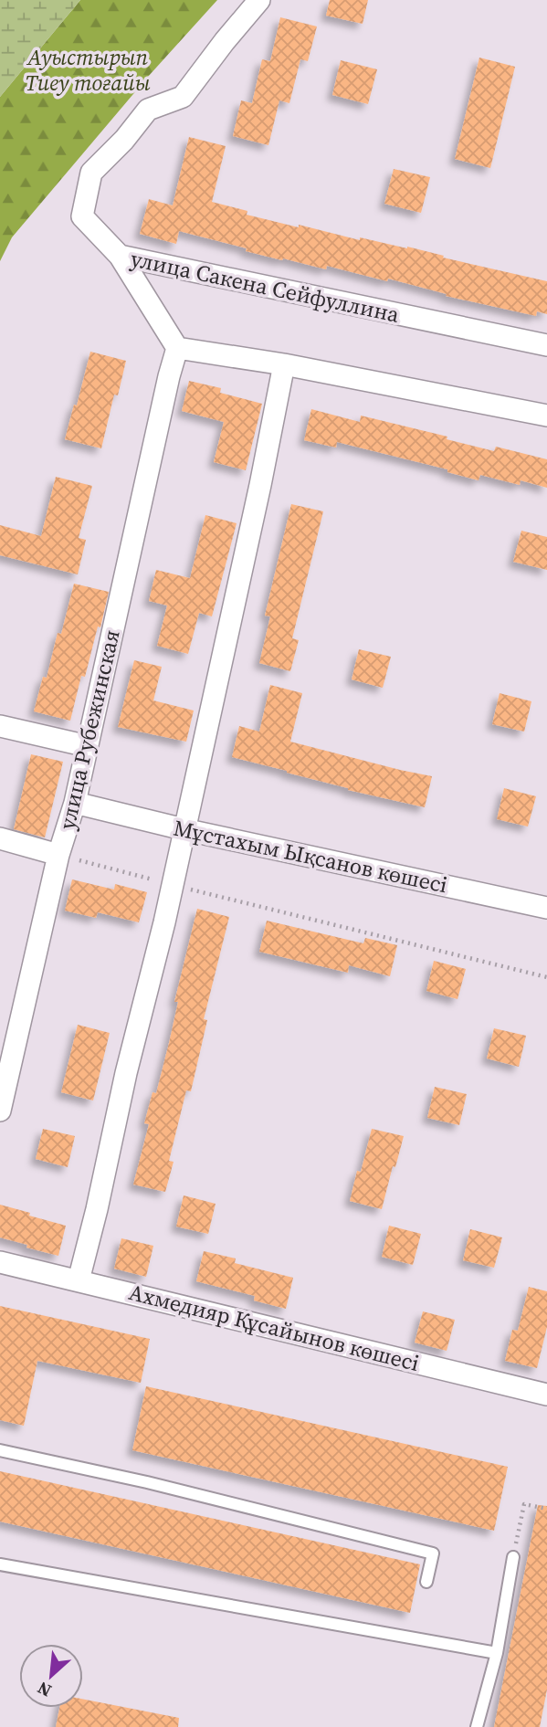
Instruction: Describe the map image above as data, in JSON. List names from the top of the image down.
{
  "streets": {
    "street": [
      "улица Сакена Сейфуллина",
      "улица Рубежинская",
      "Мұстахым Ықсанов көшесі",
      "Ахмедияр Құсайынов көшесі"
    ]
  },
  "crossings": [
    ["улица Сакена Сейфуллина", "улица Рубежинская"],
    ["улица Рубежинская", "Мұстахым Ықсанов көшесі"]
  ],
  "parks": ["Ауыстырып Тиеу тоғайы"],
  "north": "bottom left"
}
